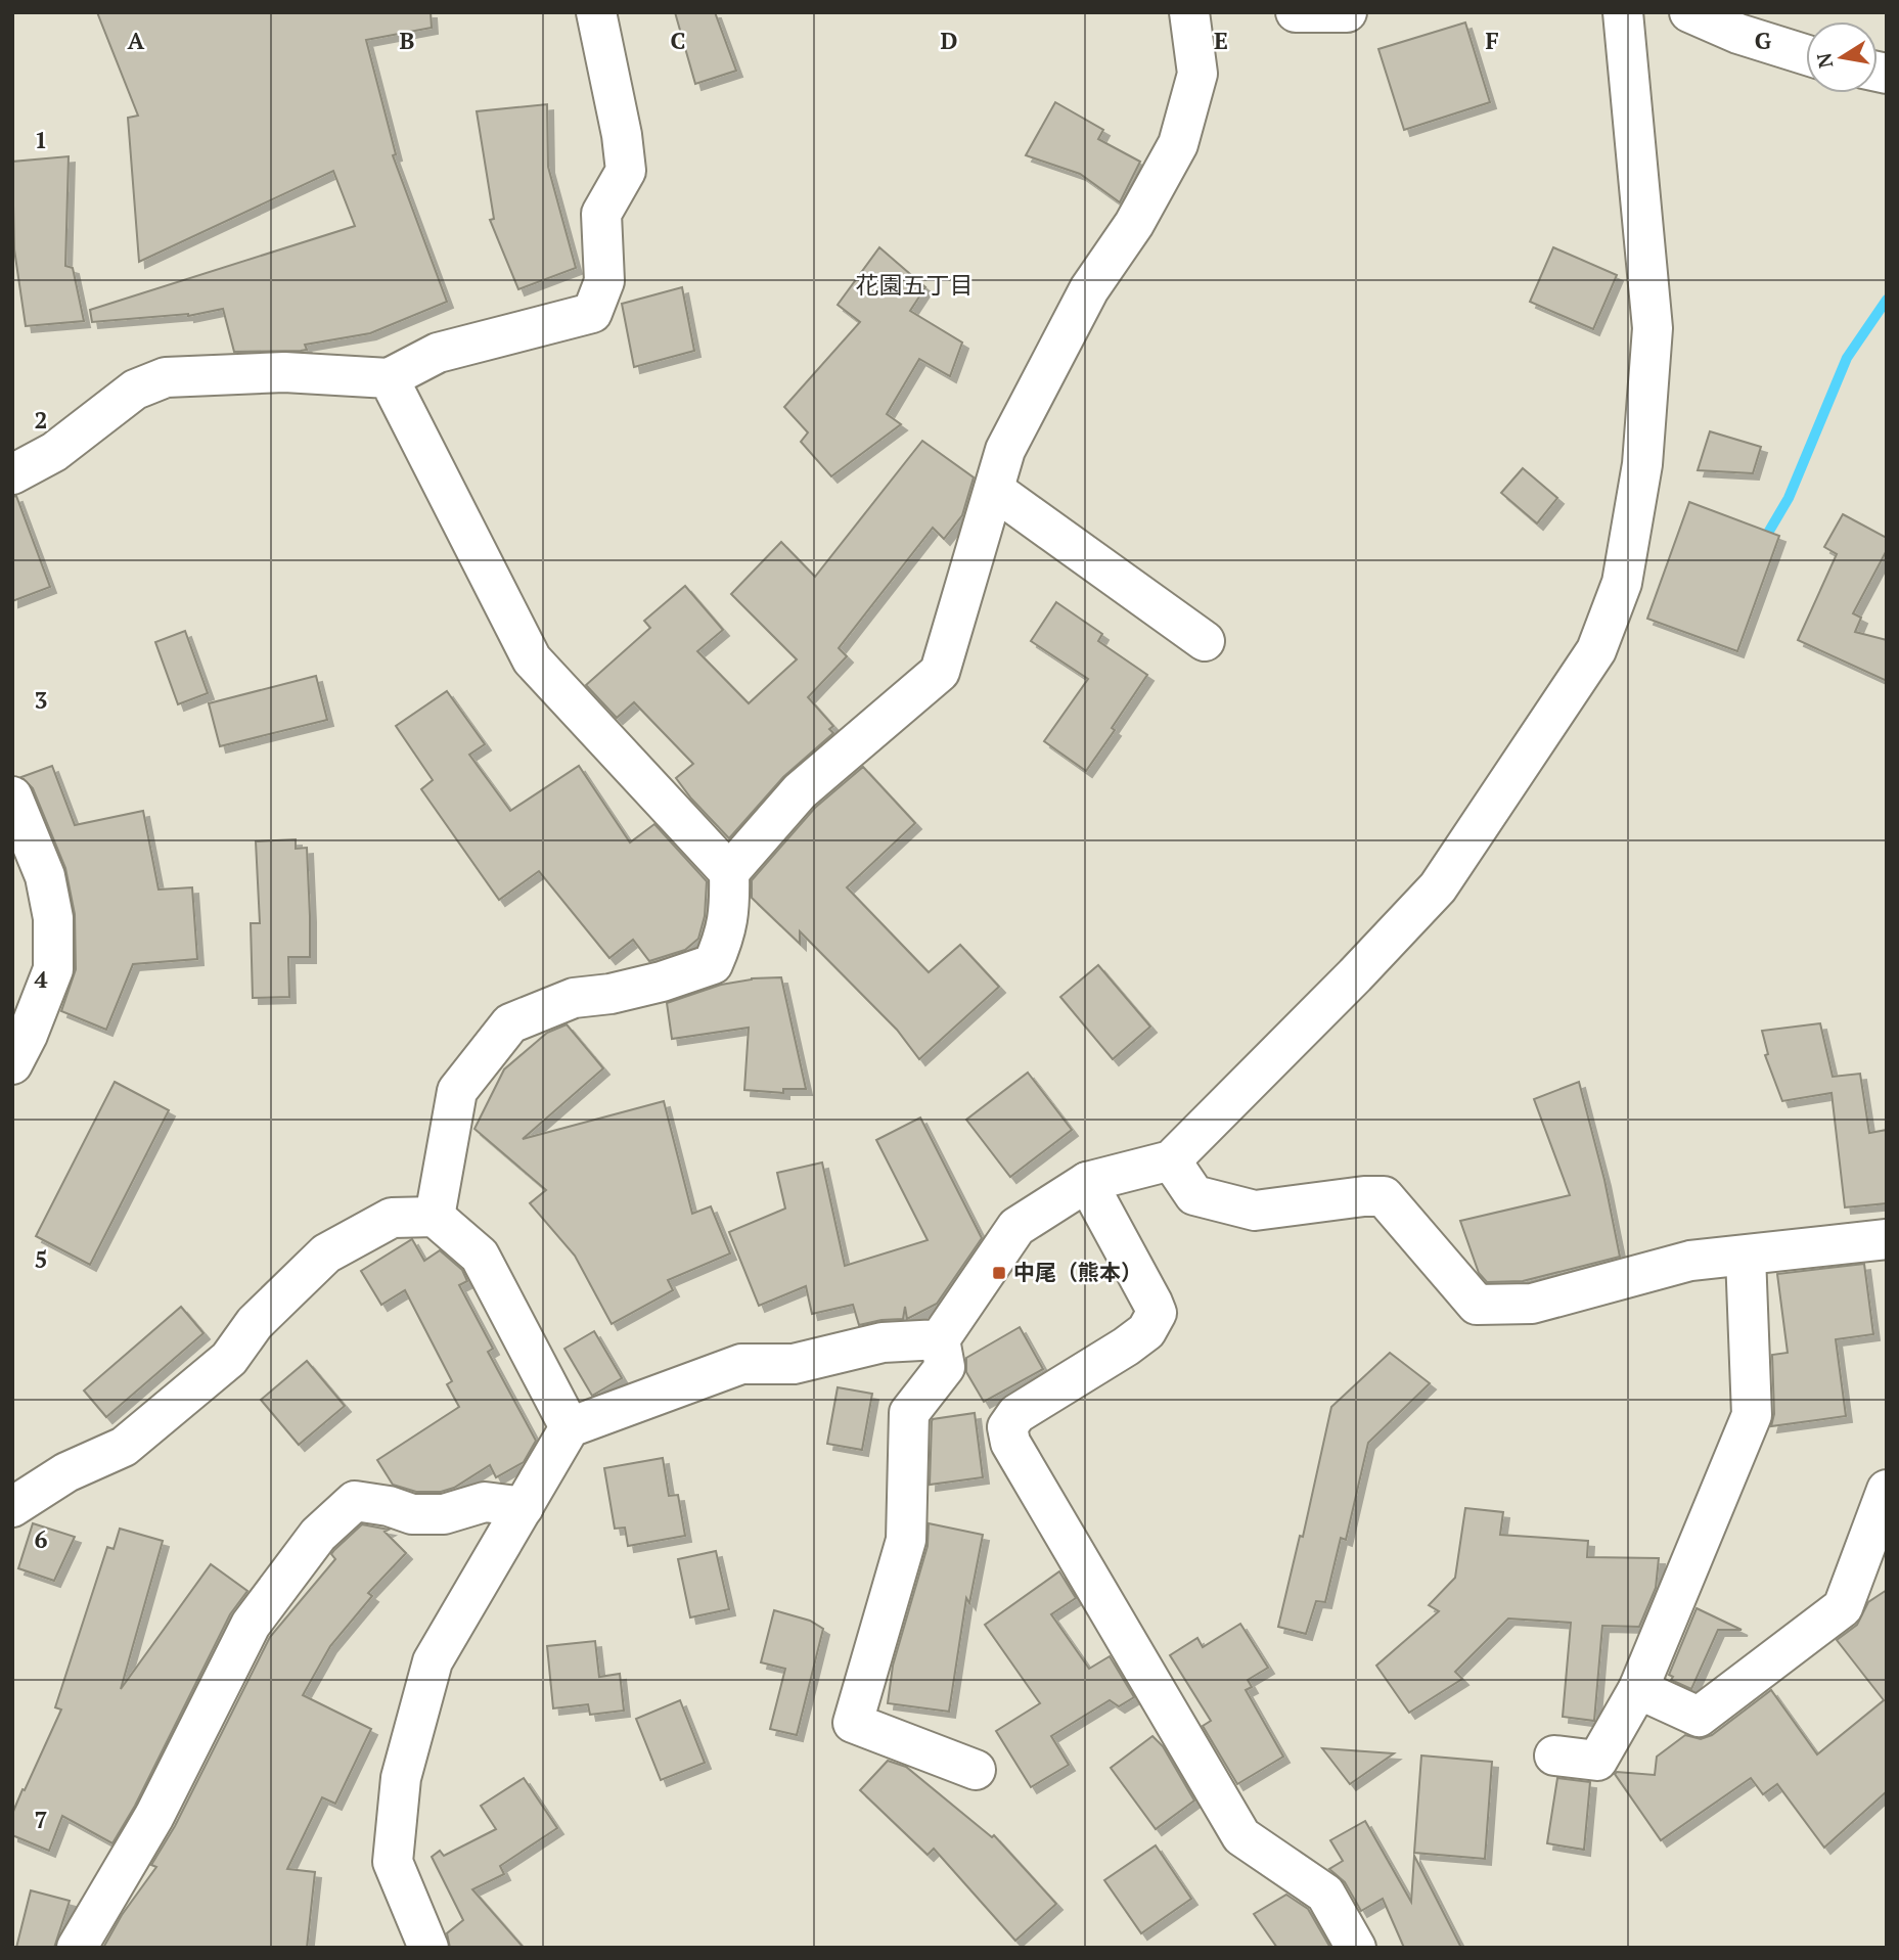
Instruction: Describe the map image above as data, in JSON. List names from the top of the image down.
{
  "districts": ["花園五丁目"],
  "places": {
    "transit": ["中尾（熊本）"]
  },
  "north": "left",
  "grid": {
    "columns": [
      "A",
      "B",
      "C",
      "D",
      "E",
      "F",
      "G"
    ],
    "rows": [
      "1",
      "2",
      "3",
      "4",
      "5",
      "6",
      "7"
    ]
  }
}
